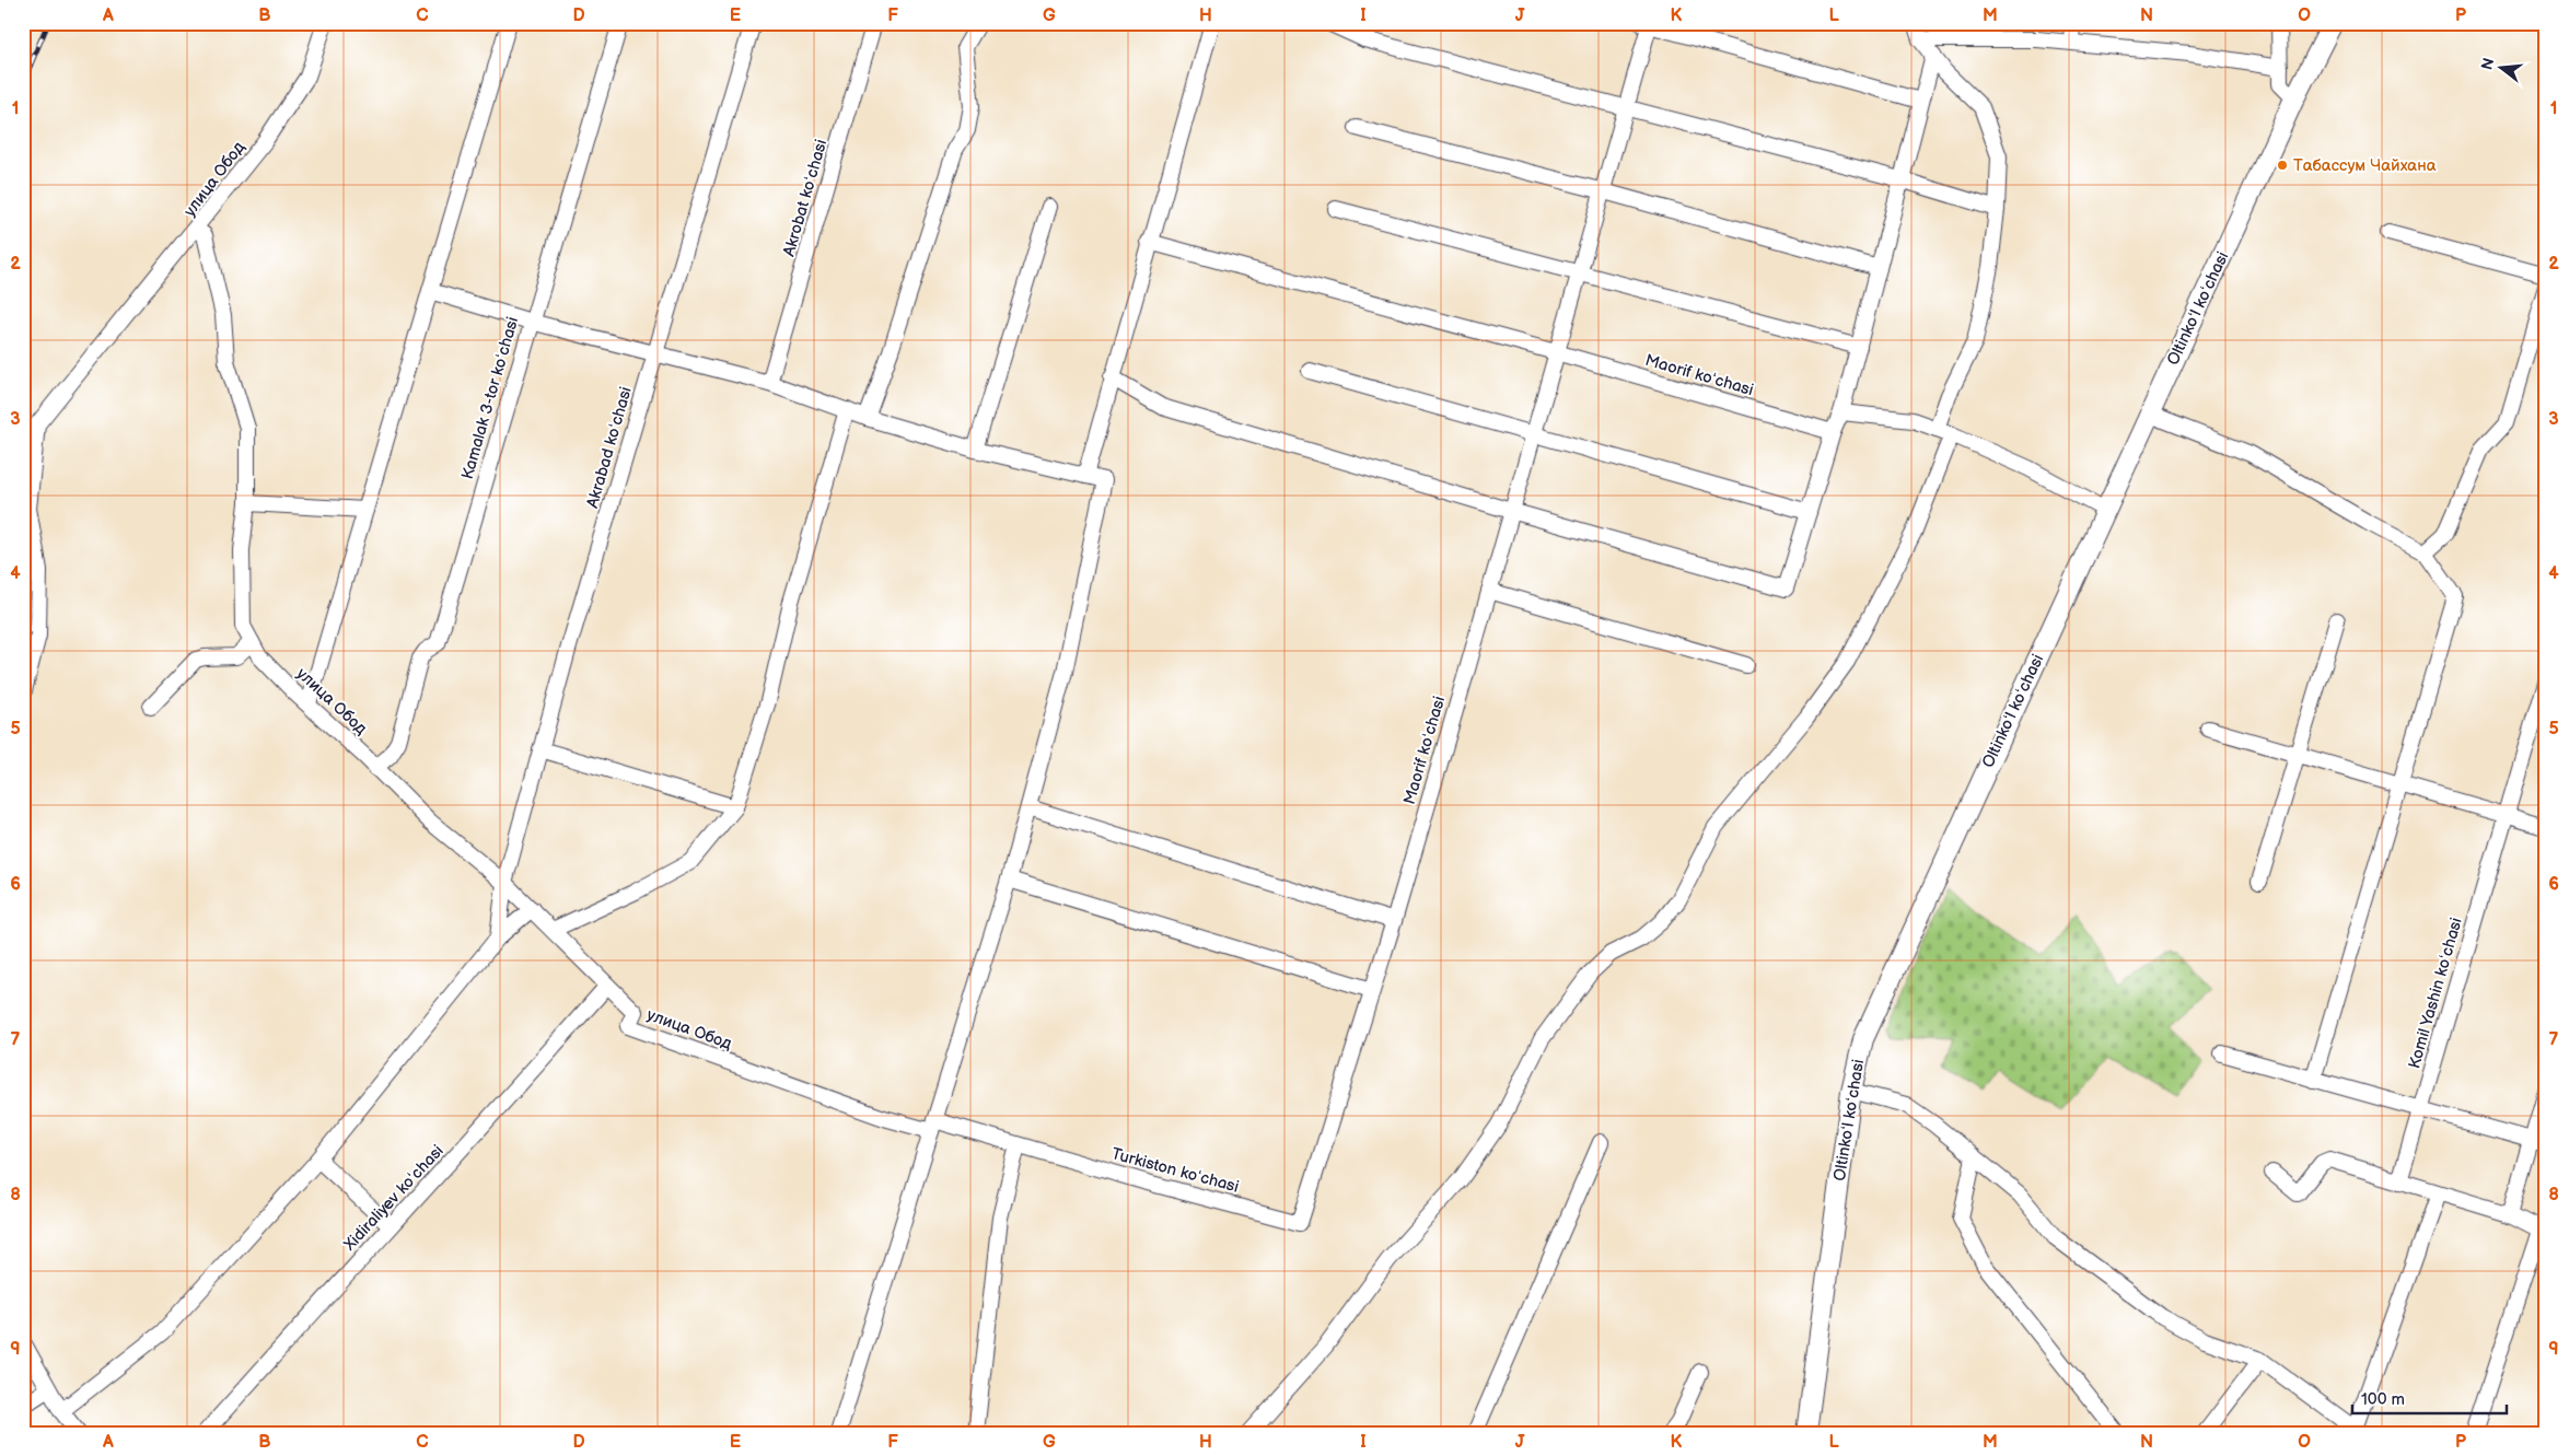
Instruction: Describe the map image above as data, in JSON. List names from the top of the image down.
{
  "streets": {
    "main road": ["Oltinkoʻl koʻchasi"],
    "street": [
      "улица Обод",
      "Akrobat koʻchasi",
      "Maorif koʻchasi",
      "Kamalak 3-tor koʻchasi",
      "Akrabad koʻchasi",
      "Komil Yashin koʻchasi",
      "Turkiston koʻchasi",
      "Xidiraliyev koʻchasi"
    ]
  },
  "crossings": [
    ["улица Обод", "Kamalak 3-tor koʻchasi"],
    ["улица Обод", "Akrabad koʻchasi"],
    ["улица Обод", "Xidiraliyev koʻchasi"],
    ["Maorif koʻchasi", "Turkiston koʻchasi"]
  ],
  "places": ["Табассум Чайхана"],
  "scale_bar": "100 m",
  "north": "left",
  "grid": {
    "columns": [
      "A",
      "B",
      "C",
      "D",
      "E",
      "F",
      "G",
      "H",
      "I",
      "J",
      "K",
      "L",
      "M",
      "N",
      "O",
      "P"
    ],
    "rows": [
      "1",
      "2",
      "3",
      "4",
      "5",
      "6",
      "7",
      "8",
      "9"
    ]
  }
}
